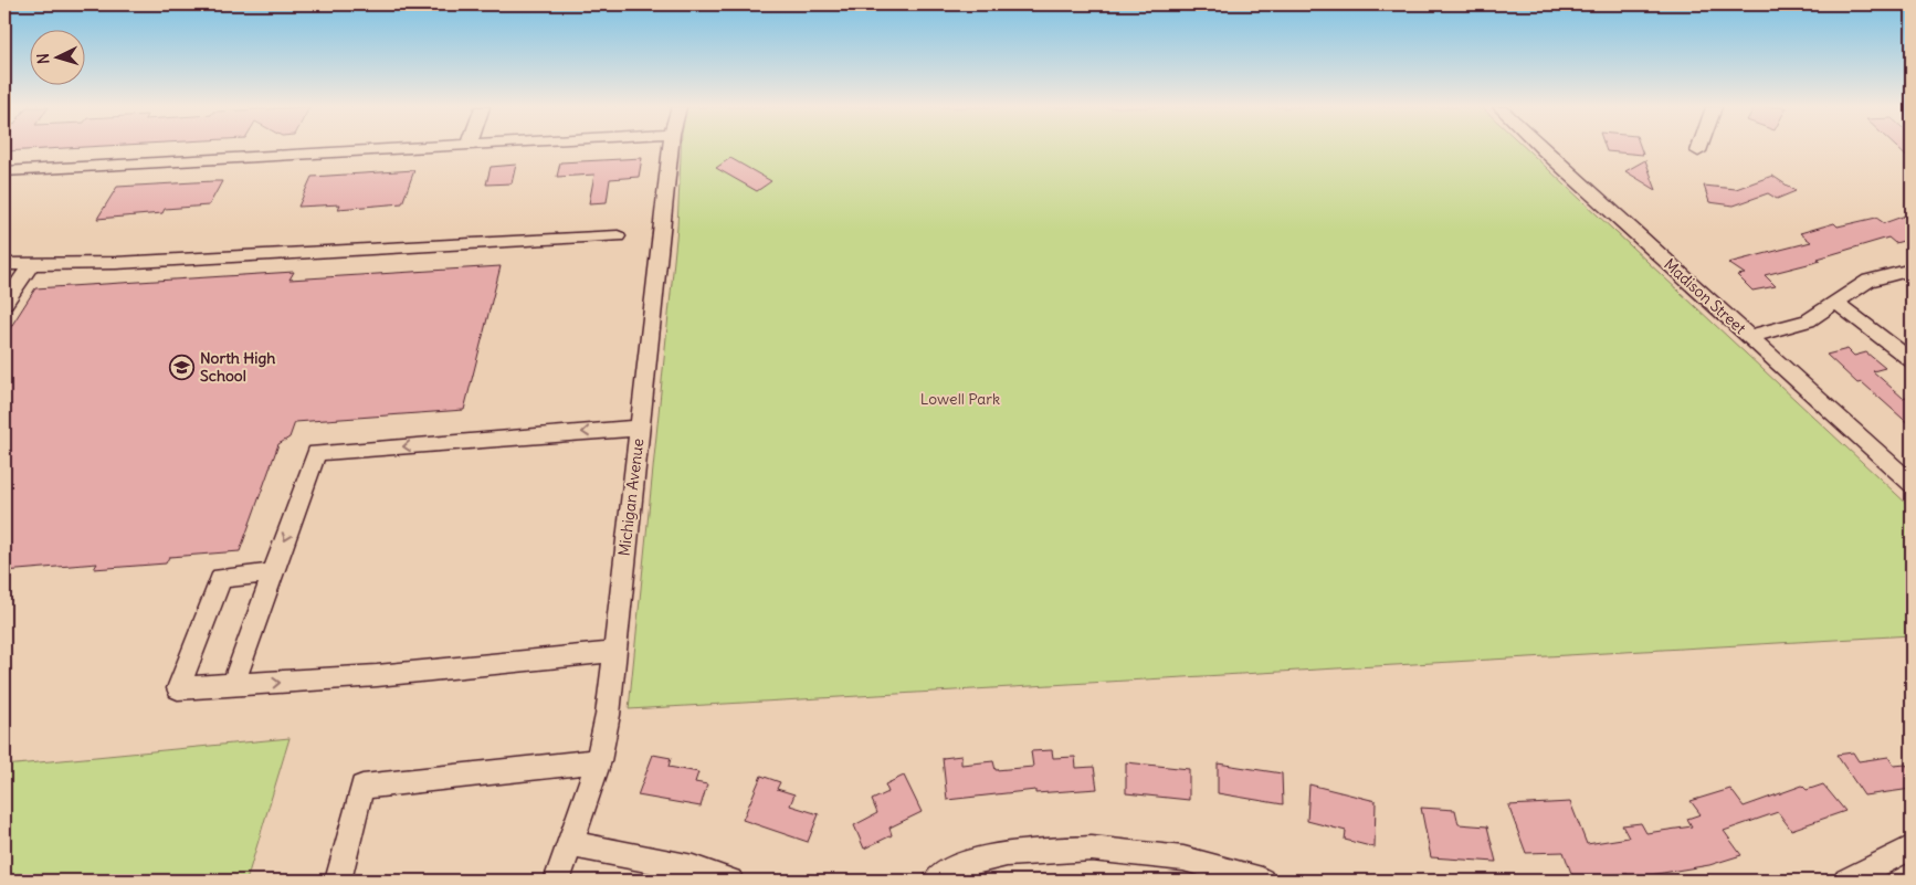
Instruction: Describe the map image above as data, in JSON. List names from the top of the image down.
{
  "streets": {
    "street": ["Madison Street", "Michigan Avenue"]
  },
  "parks": ["Lowell Park"],
  "places": {
    "school or university": ["North High School"]
  },
  "north": "left"
}
